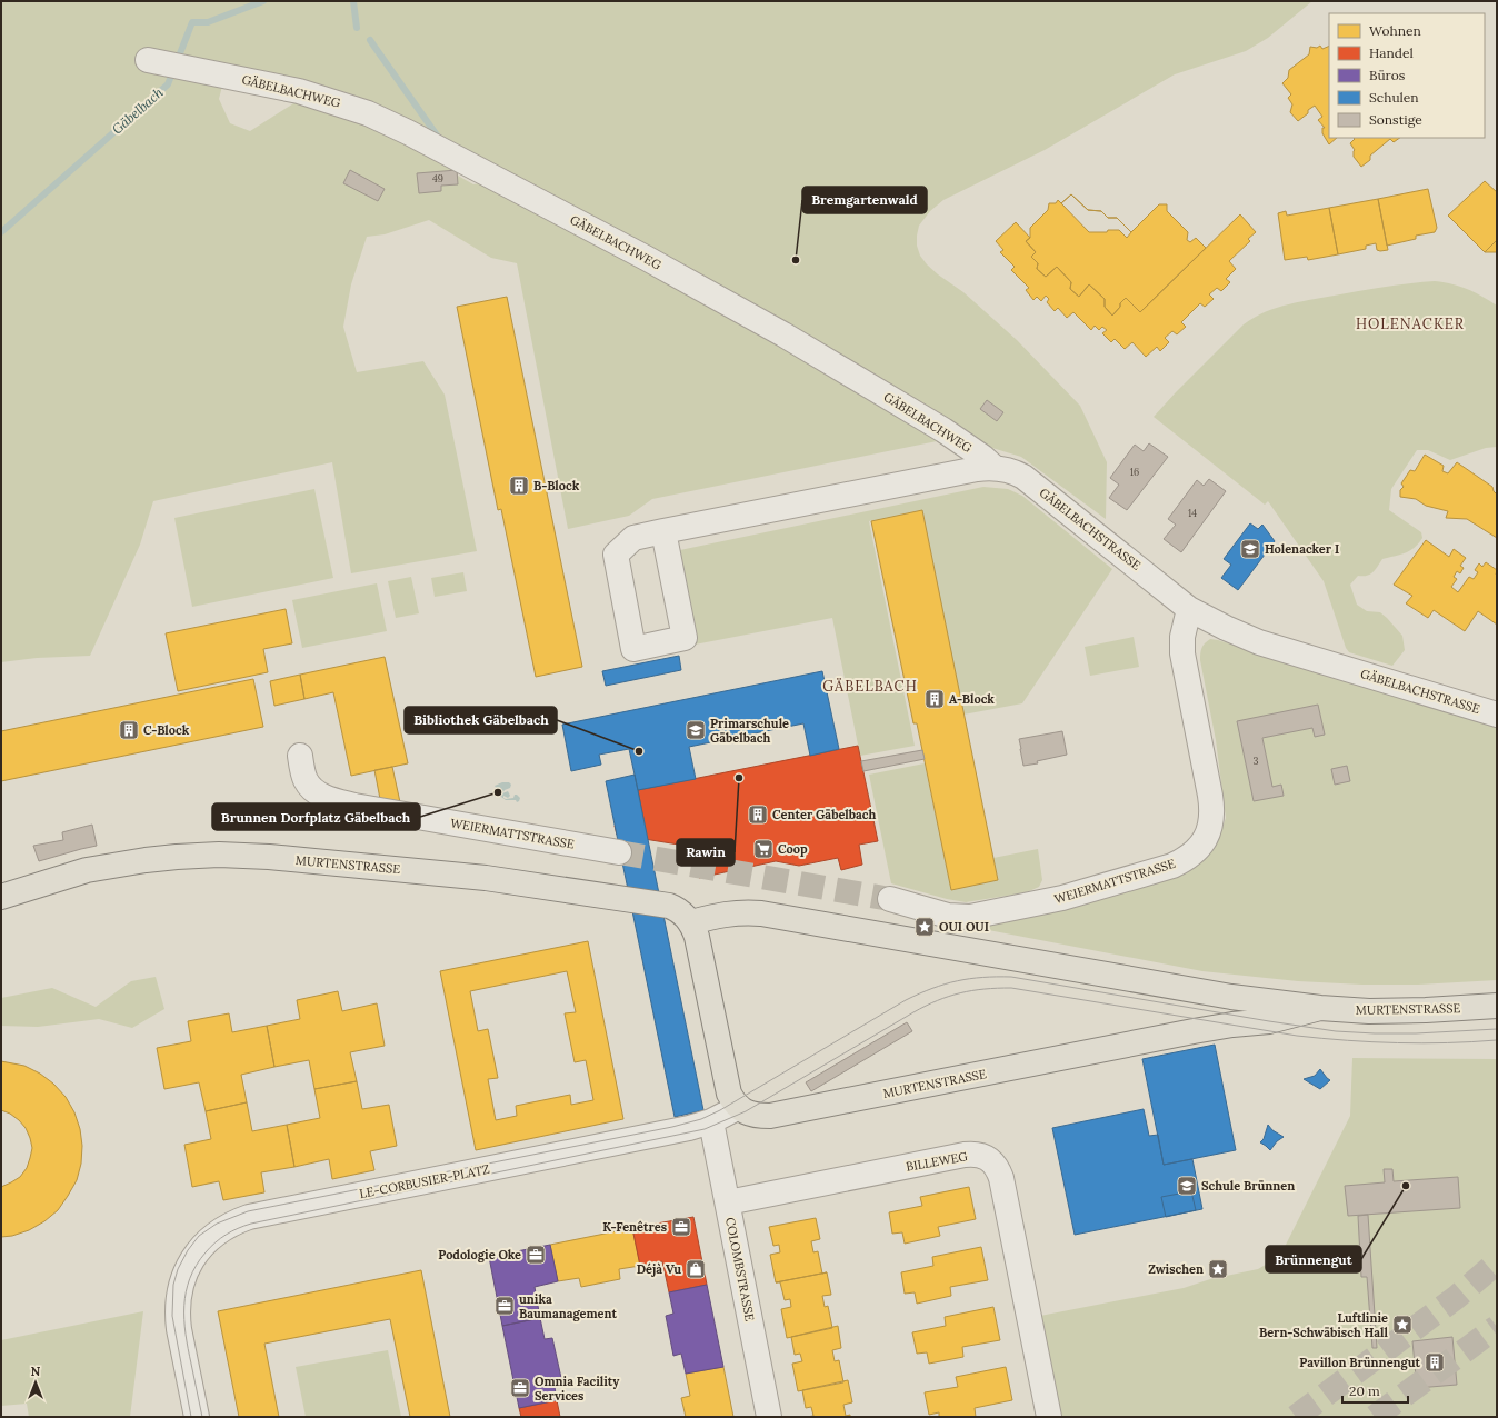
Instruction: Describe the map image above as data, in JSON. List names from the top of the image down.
{
  "streets": {
    "main road": ["MURTENSTRASSE"],
    "street": [
      "GÄBELBACHWEG",
      "GÄBELBACHSTRASSE",
      "WEIERMATTSTRASSE",
      "BILLEWEG",
      "LE-CORBUSIER-PLATZ",
      "COLOMBSTRASSE"
    ]
  },
  "crossings": [
    ["GÄBELBACHWEG", "GÄBELBACHSTRASSE"],
    ["GÄBELBACHSTRASSE", "WEIERMATTSTRASSE"],
    ["MURTENSTRASSE", "LE-CORBUSIER-PLATZ"],
    ["BILLEWEG", "COLOMBSTRASSE"],
    ["LE-CORBUSIER-PLATZ", "COLOMBSTRASSE"]
  ],
  "districts": ["HOLENACKER", "GÄBELBACH"],
  "water": ["Gäbelbach"],
  "places": {
    "other": [
      "Bremgartenwald",
      "Bibliothek Gäbelbach",
      "Rawin",
      "Brunnen Dorfplatz Gäbelbach",
      "Brünnengut"
    ],
    "building": [
      "B-Block",
      "A-Block",
      "C-Block",
      "Center Gäbelbach",
      "Pavillon Brünnengut"
    ],
    "school or university": ["Holenacker I", "Primarschule Gäbelbach", "Schule Brünnen"],
    "supermarket": ["Coop"],
    "place": ["OUI OUI", "Zwischen", "Luftlinie Bern-Schwäbisch Hall"],
    "office": [
      "K-Fenêtres",
      "Podologie Oke",
      "unika Baumanagement",
      "Omnia Facility Services"
    ],
    "shop": ["Déjà Vu"]
  },
  "house_numbers": [
    "49",
    "16",
    "14",
    "3"
  ],
  "legend": [
    "Wohnen",
    "Handel",
    "Büros",
    "Schulen",
    "Sonstige"
  ],
  "scale_bar": "20 m",
  "north": "top"
}
